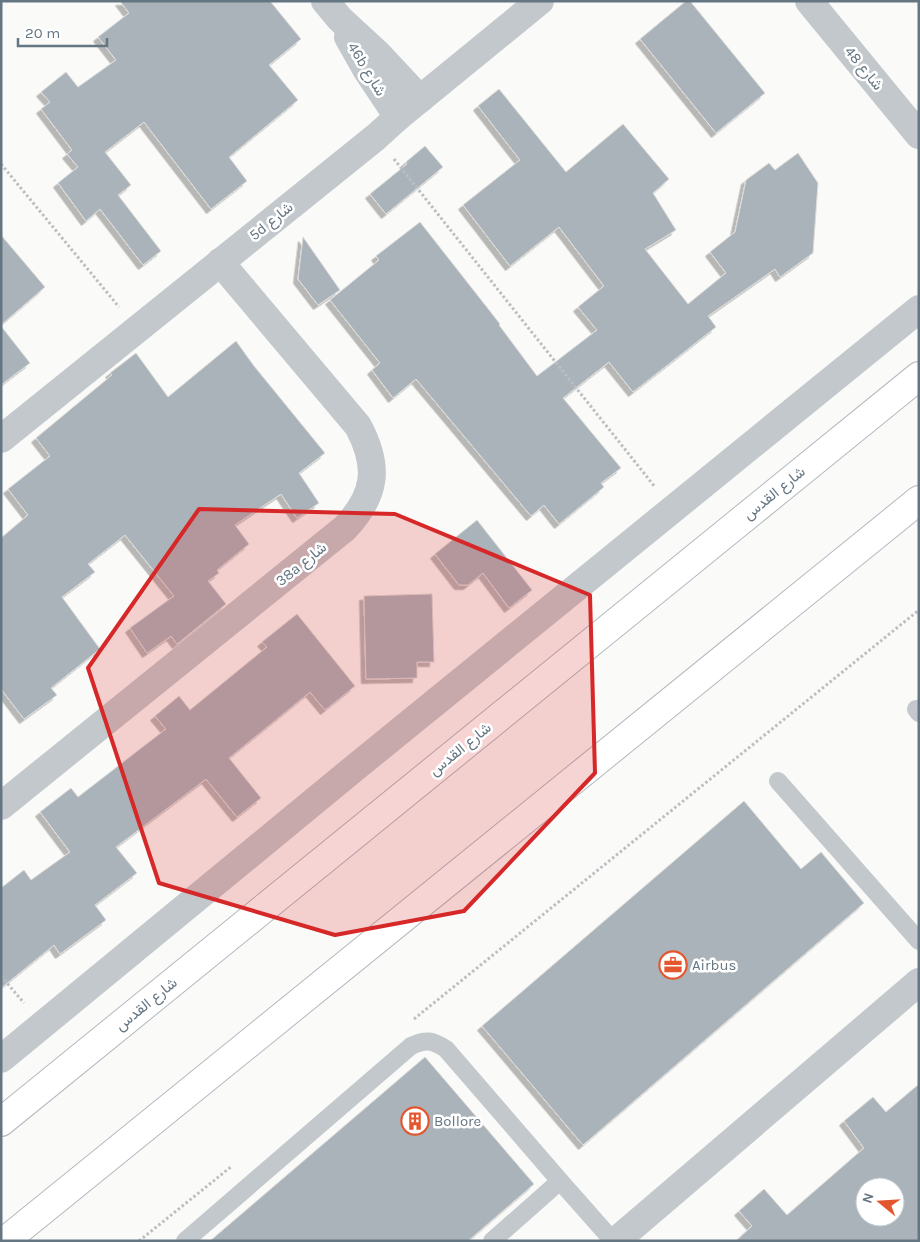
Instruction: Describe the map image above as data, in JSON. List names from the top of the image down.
{
  "streets": {
    "main road": ["شارع القدس"],
    "street": [
      "شارع 48",
      "46b شارع",
      "5d شارع",
      "38a شارع"
    ]
  },
  "crossings": [
    ["46b شارع", "5d شارع"],
    ["5d شارع", "38a شارع"]
  ],
  "places": {
    "office": ["Airbus"],
    "building": ["Bollore"]
  },
  "scale_bar": "20 m",
  "north": "left"
}
